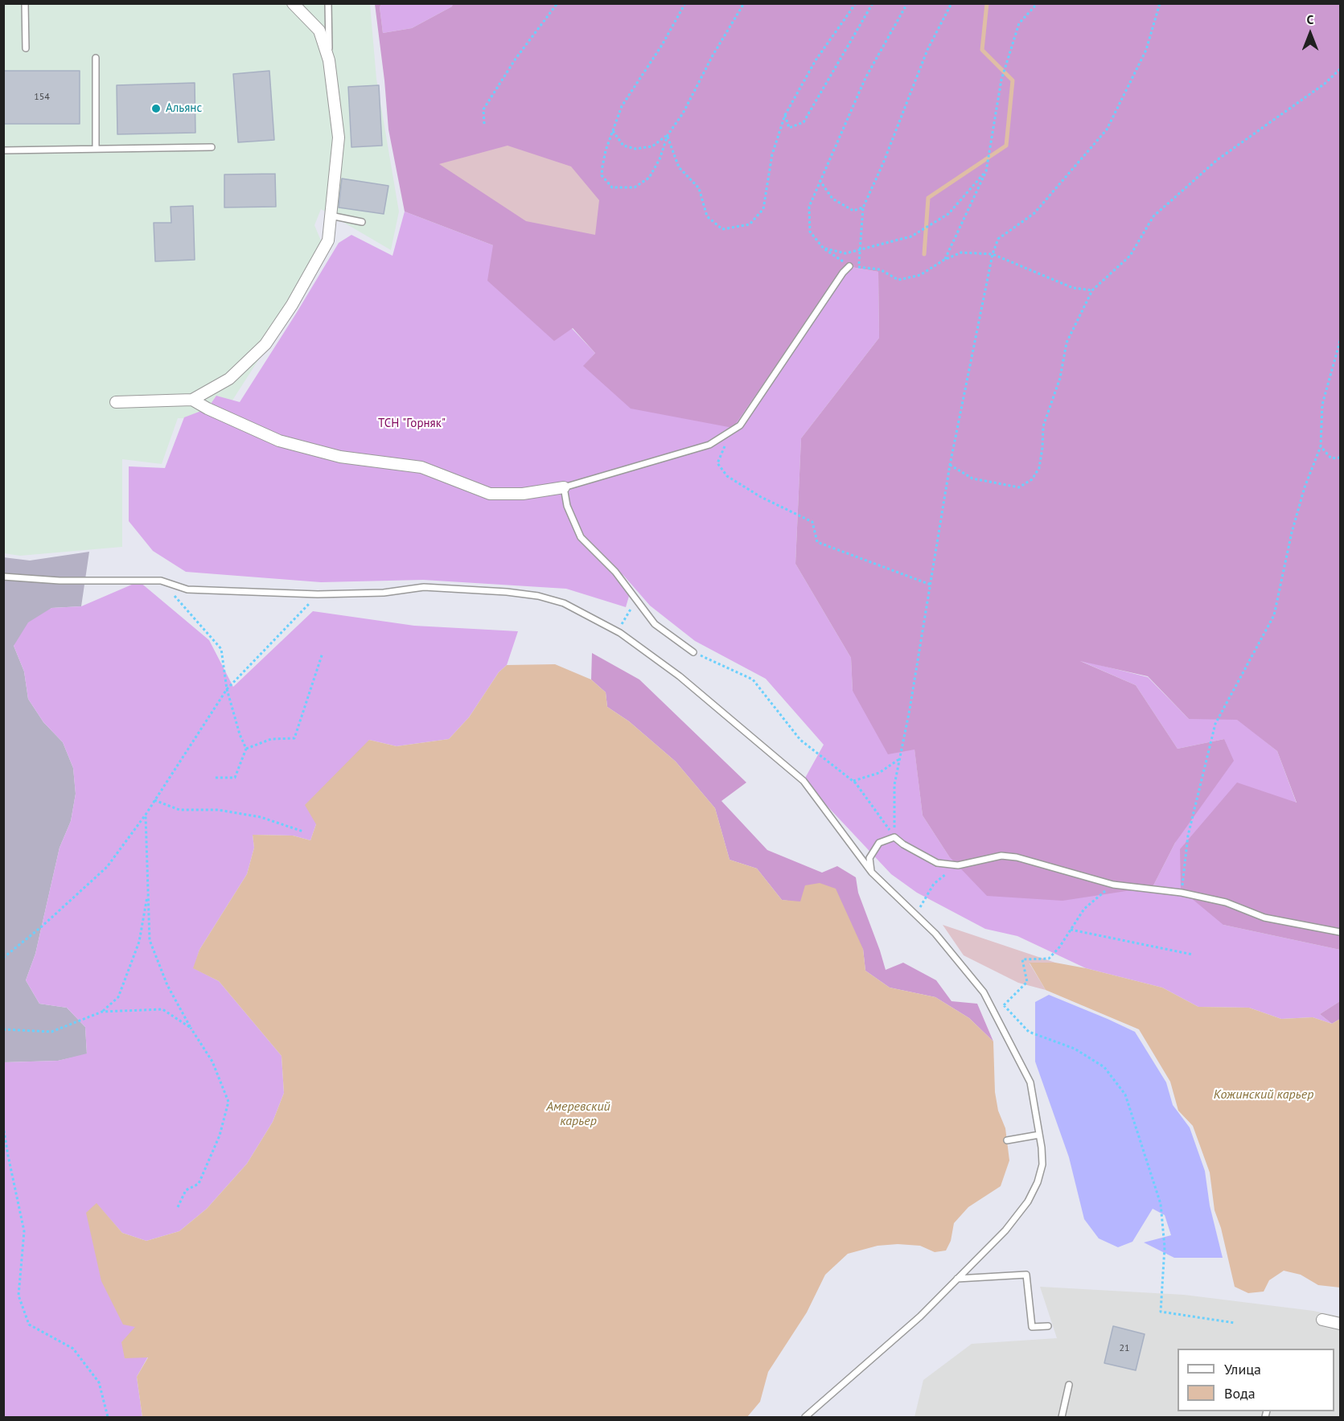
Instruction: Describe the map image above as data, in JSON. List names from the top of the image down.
{
  "water": ["Кожинский карьер", "Амеревский карьер"],
  "parks": ["ТСН \"Горняк\""],
  "places": ["Альянс"],
  "house_numbers": ["154", "21"],
  "legend": ["Улица", "Вода"],
  "north": "top"
}
